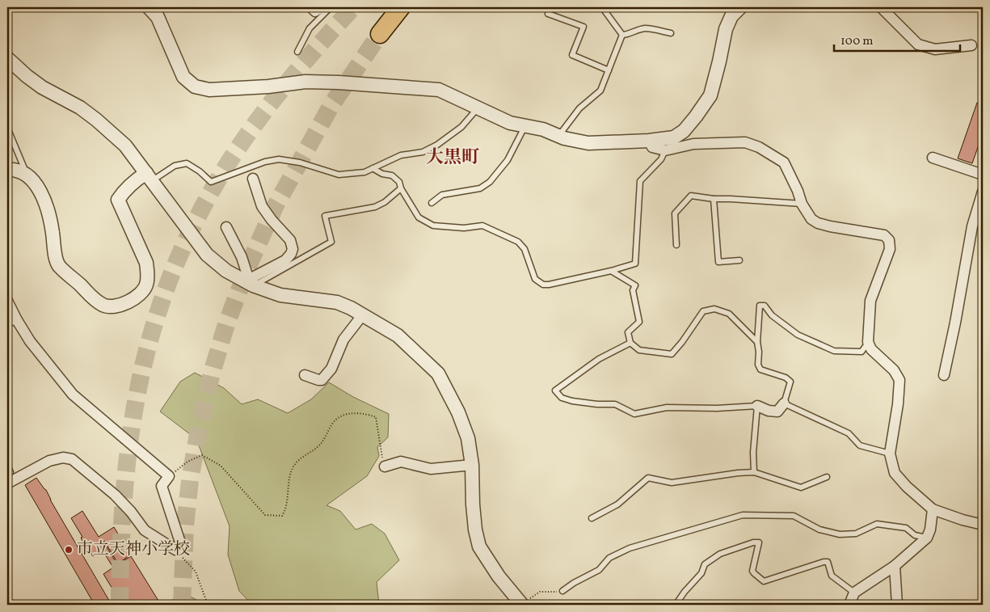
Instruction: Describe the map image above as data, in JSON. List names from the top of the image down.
{
  "districts": ["大黒町"],
  "places": ["市立天神小学校"],
  "scale_bar": "100 m"
}
